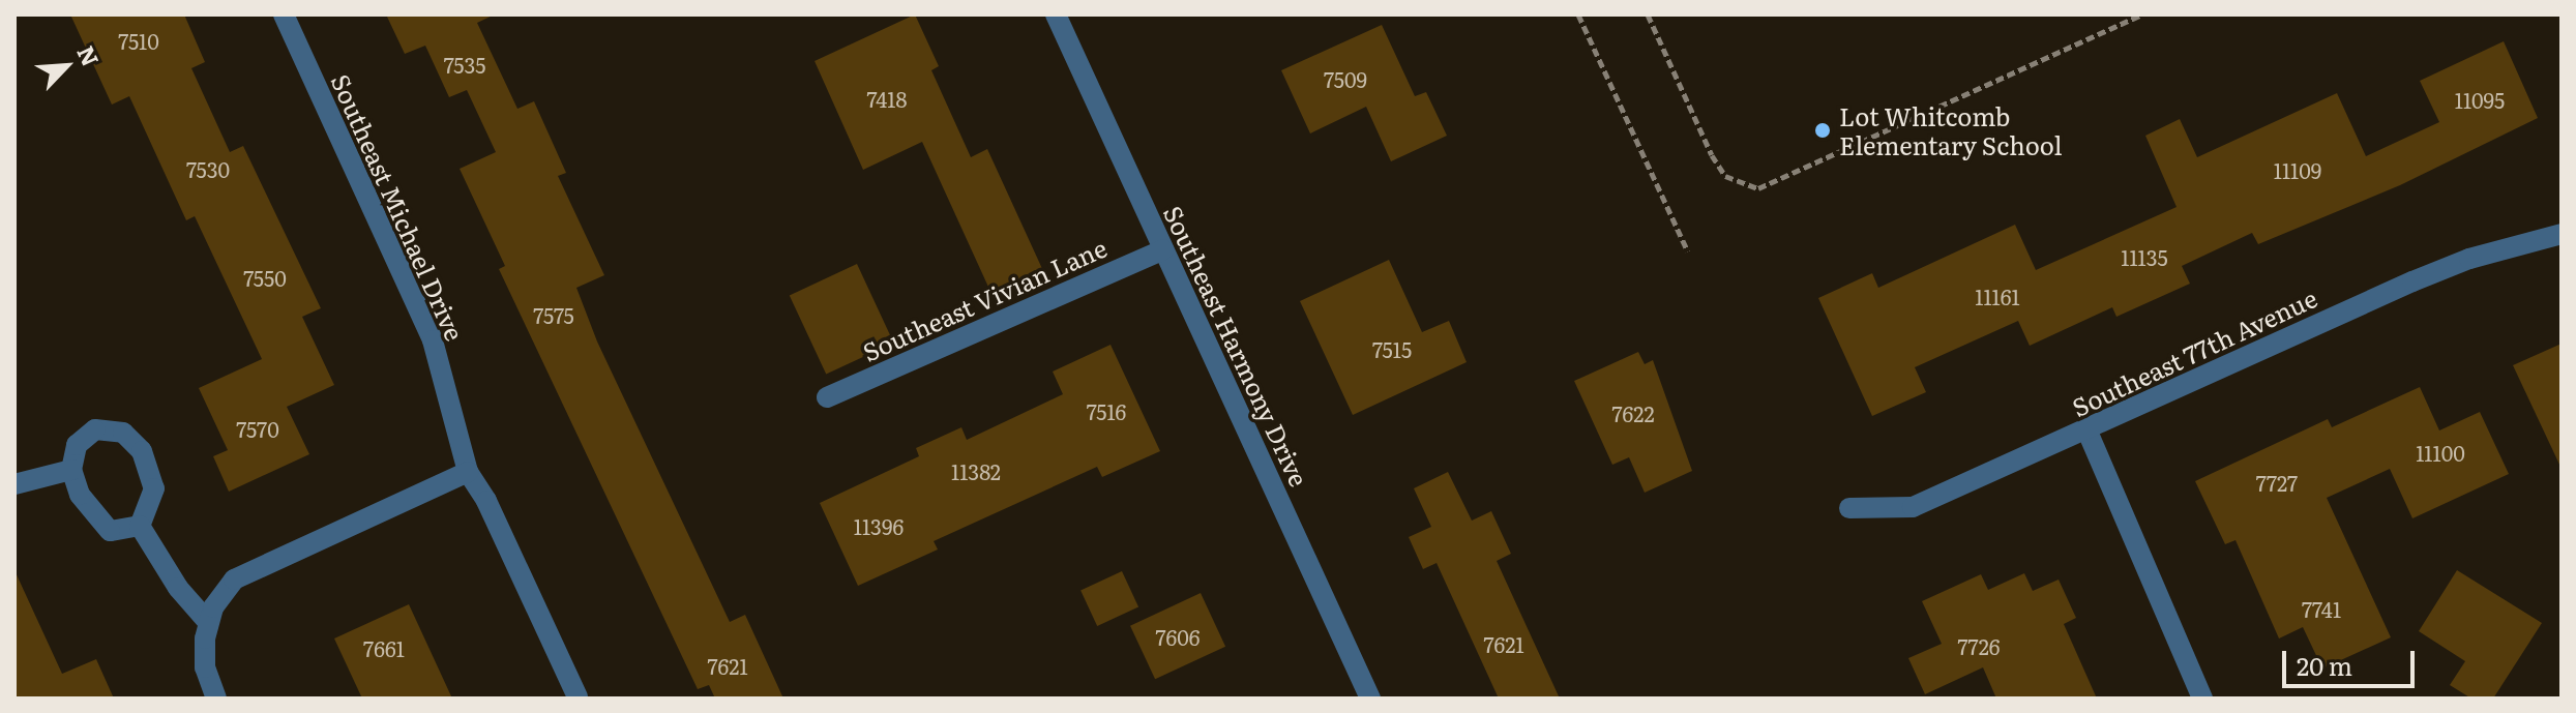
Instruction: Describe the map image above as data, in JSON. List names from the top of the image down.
{
  "streets": {
    "street": [
      "Southeast Michael Drive",
      "Southeast Vivian Lane",
      "Southeast Harmony Drive",
      "Southeast 77th Avenue"
    ]
  },
  "crossings": [
    ["Southeast Vivian Lane", "Southeast Harmony Drive"]
  ],
  "places": ["Lot Whitcomb Elementary School"],
  "house_numbers": [
    "7510",
    "7535",
    "7509",
    "7418",
    "11095",
    "7530",
    "11109",
    "11135",
    "7550",
    "11161",
    "7575",
    "7515",
    "7516",
    "7622",
    "7570",
    "11100",
    "11382",
    "7727",
    "11396",
    "7741",
    "7606",
    "7621",
    "7726",
    "7661",
    "7621"
  ],
  "scale_bar": "20 m",
  "north": "top right"
}
